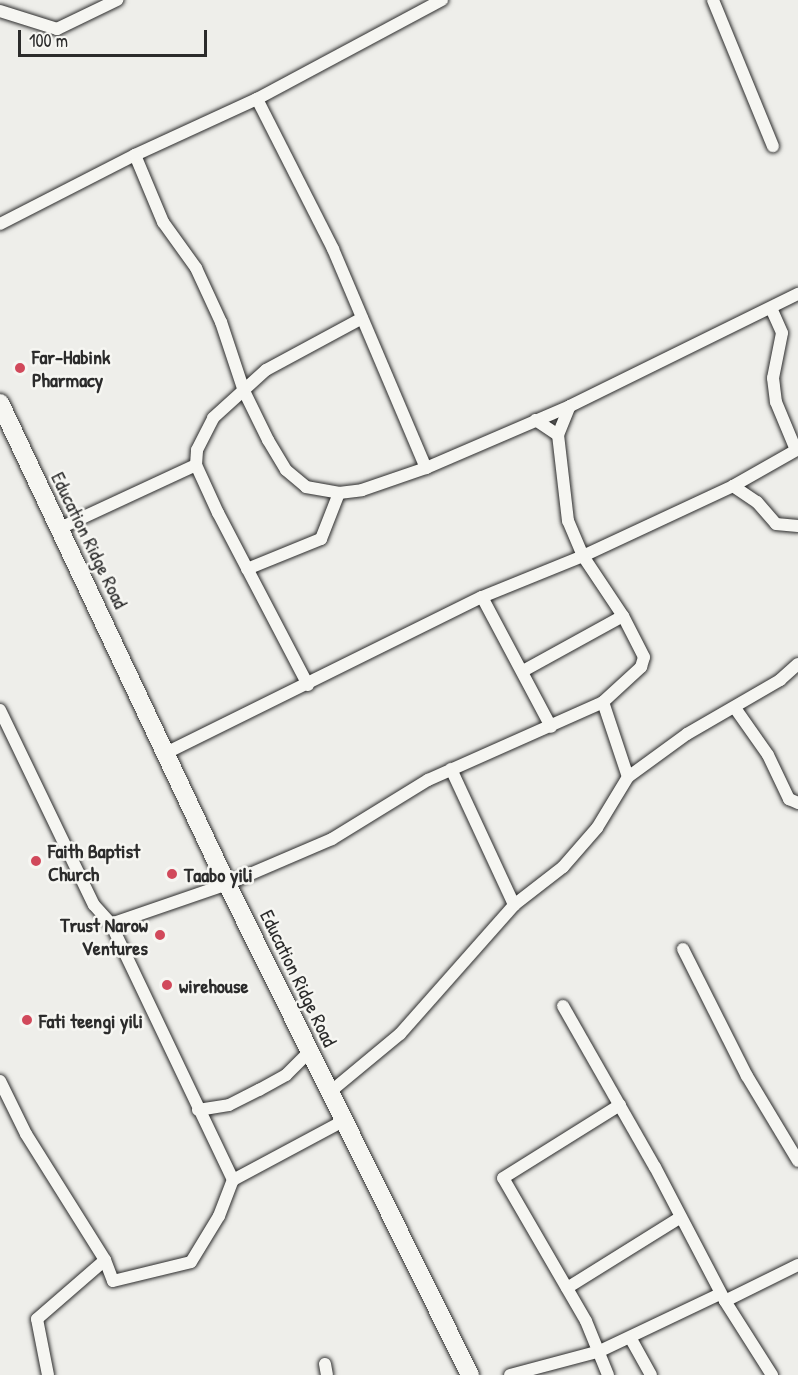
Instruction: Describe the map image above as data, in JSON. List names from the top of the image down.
{
  "streets": {
    "main road": ["Education Ridge Road"]
  },
  "places": [
    "Far-Habink Pharmacy",
    "Faith Baptist Church",
    "Taabo yili",
    "Trust Narow Ventures",
    "wirehouse",
    "Fati teengi yili"
  ],
  "scale_bar": "100 m"
}
